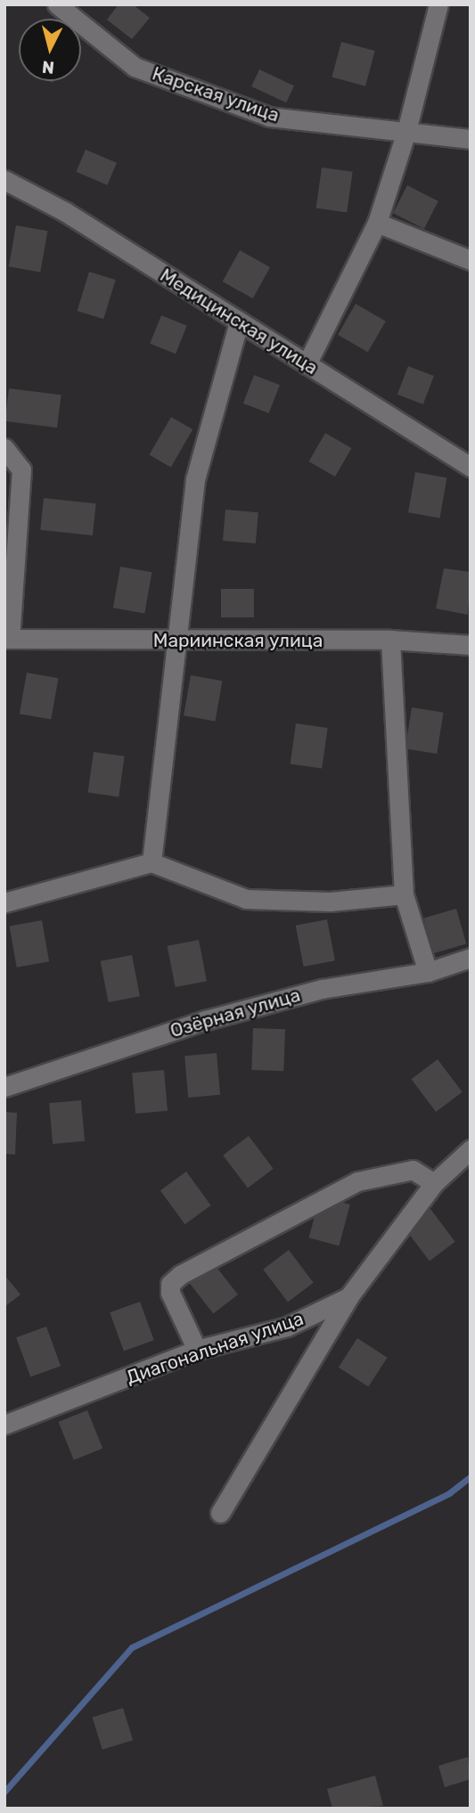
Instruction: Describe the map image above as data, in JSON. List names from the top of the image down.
{
  "streets": {
    "street": [
      "Карская улица",
      "Медицинская улица",
      "Мариинская улица",
      "Озёрная улица",
      "Диагональная улица"
    ]
  },
  "north": "bottom"
}
